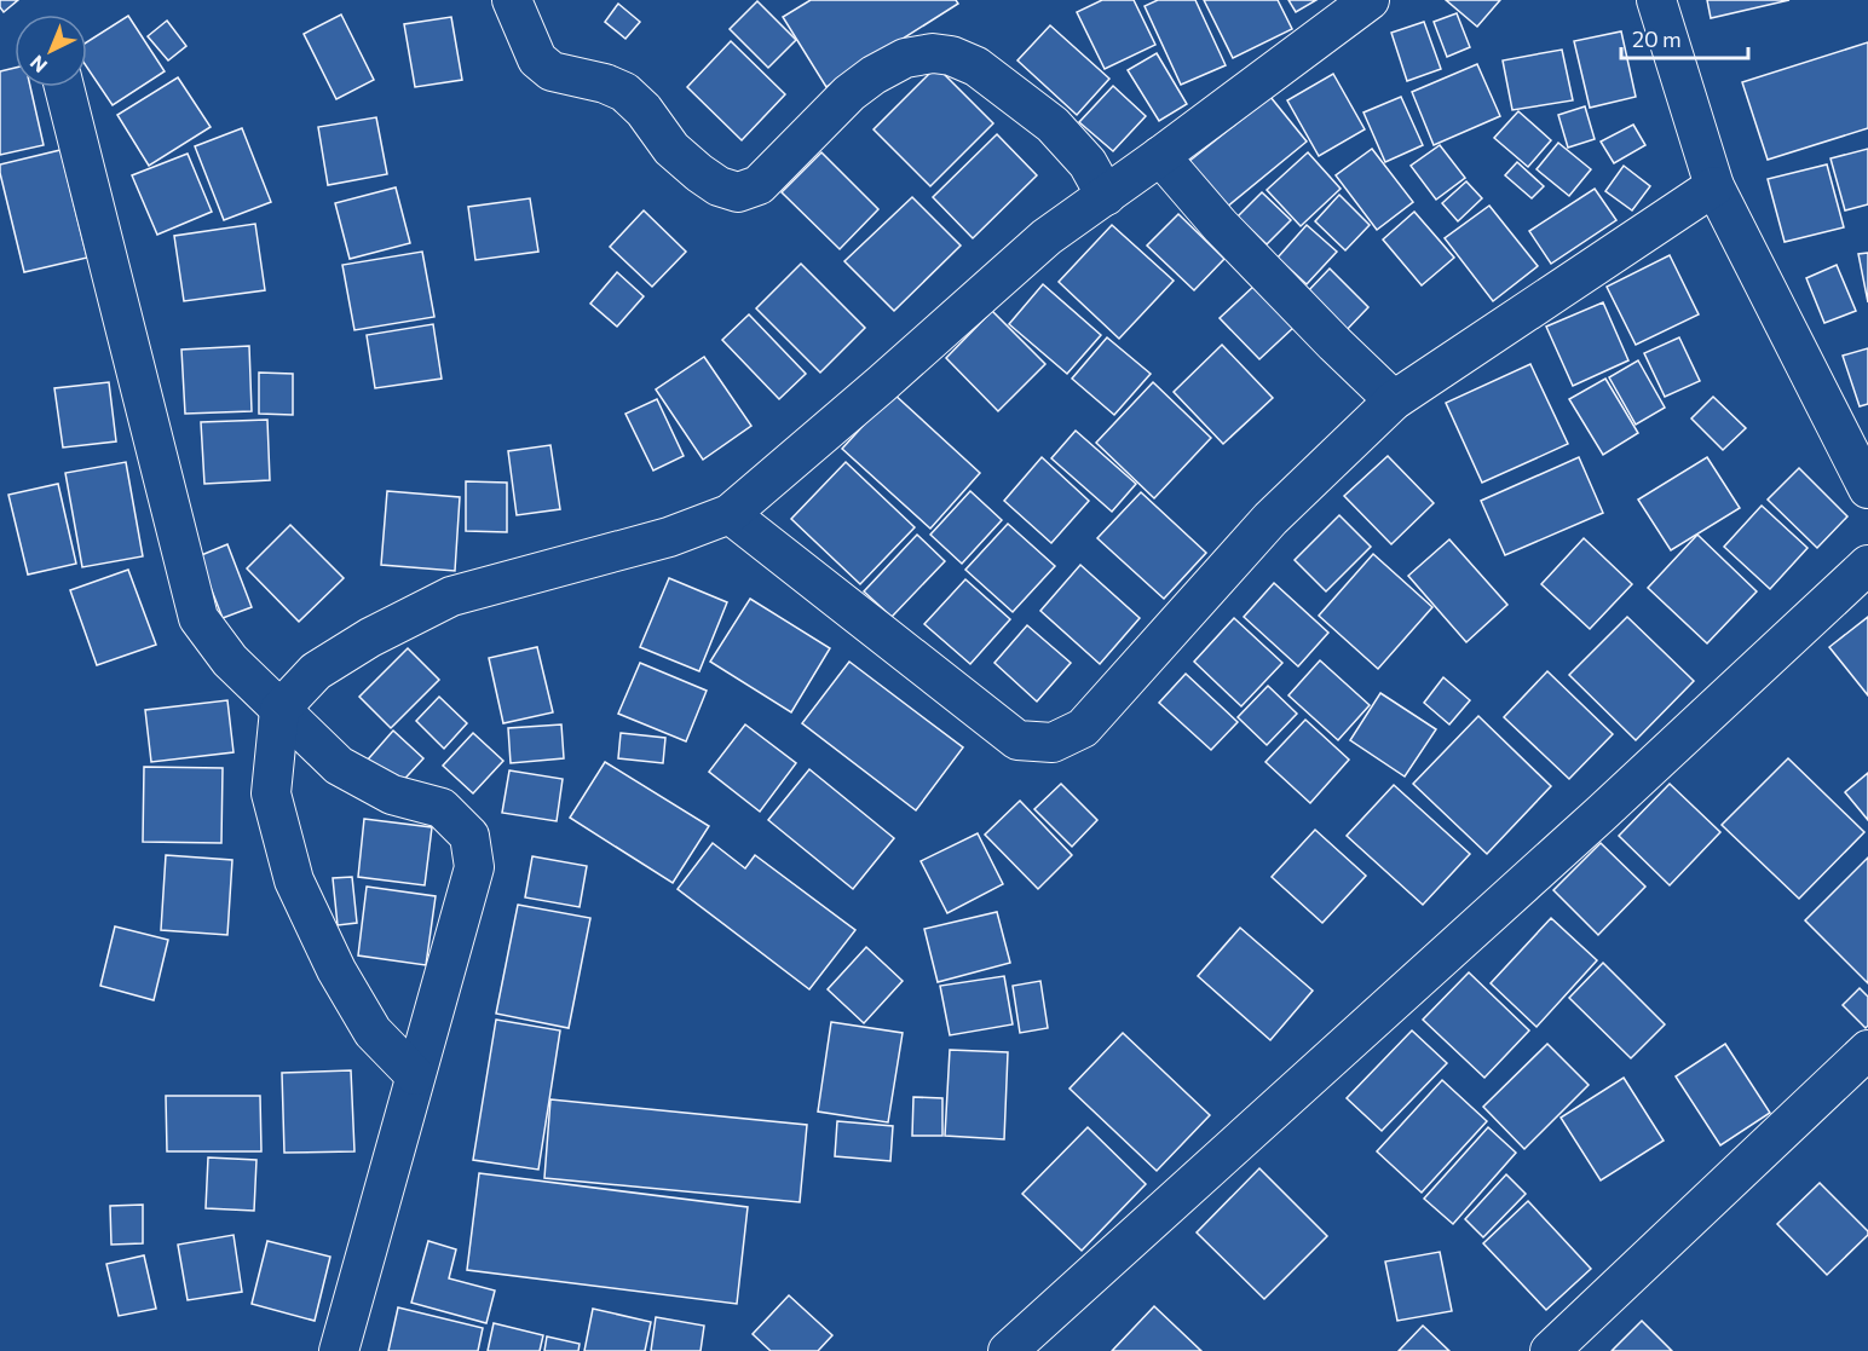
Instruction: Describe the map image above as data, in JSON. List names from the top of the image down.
{
  "scale_bar": "20 m",
  "north": "bottom left"
}
